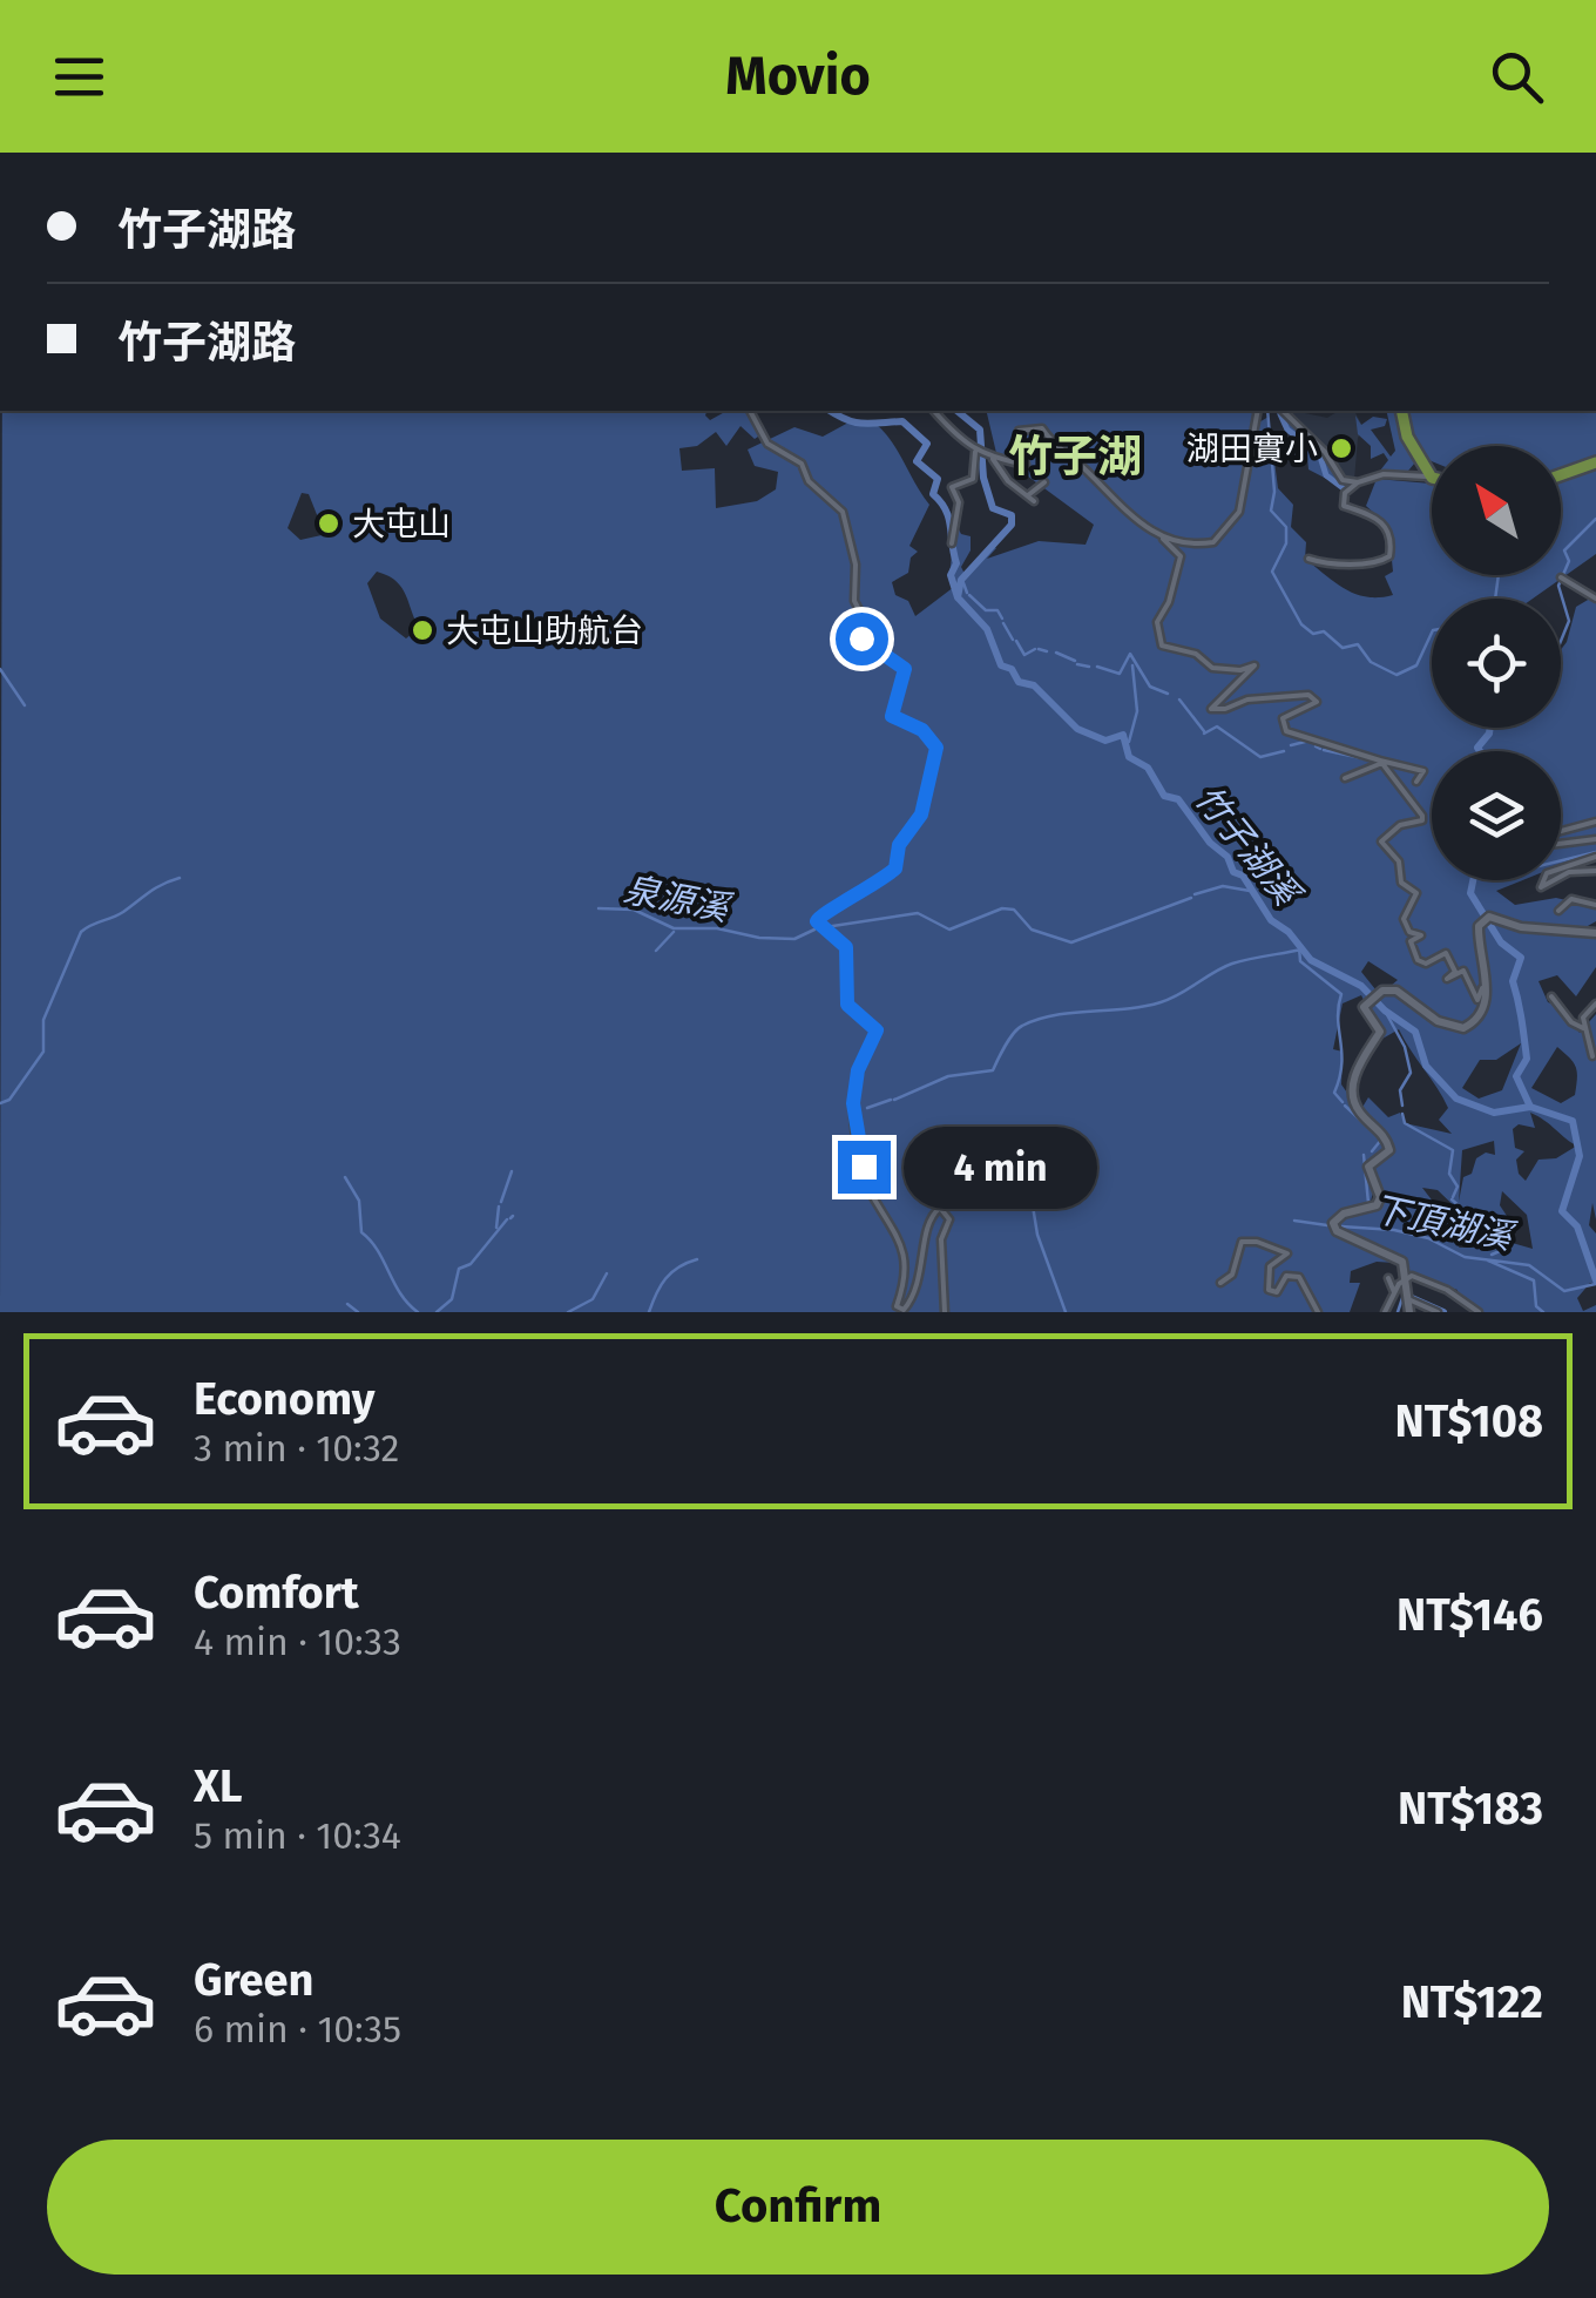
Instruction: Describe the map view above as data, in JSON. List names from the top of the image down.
{
  "districts": ["竹子湖"],
  "water": ["竹子湖溪", "泉源溪", "下頂湖溪"],
  "places": ["湖田實小", "大屯山", "大屯山助航台"],
  "north": "top left",
  "page": {
    "header": "Movio",
    "banner": ["竹子湖路", "竹子湖路"],
    "bubble": "4 min",
    "list": [
      {
        "name": "Economy",
        "note": "3 min · 10:32",
        "value": "NT$108"
      },
      {
        "name": "Comfort",
        "note": "4 min · 10:33",
        "value": "NT$146"
      },
      {
        "name": "XL",
        "note": "5 min · 10:34",
        "value": "NT$183"
      },
      {
        "name": "Green",
        "note": "6 min · 10:35",
        "value": "NT$122"
      }
    ],
    "buttons": "Confirm"
  }
}
